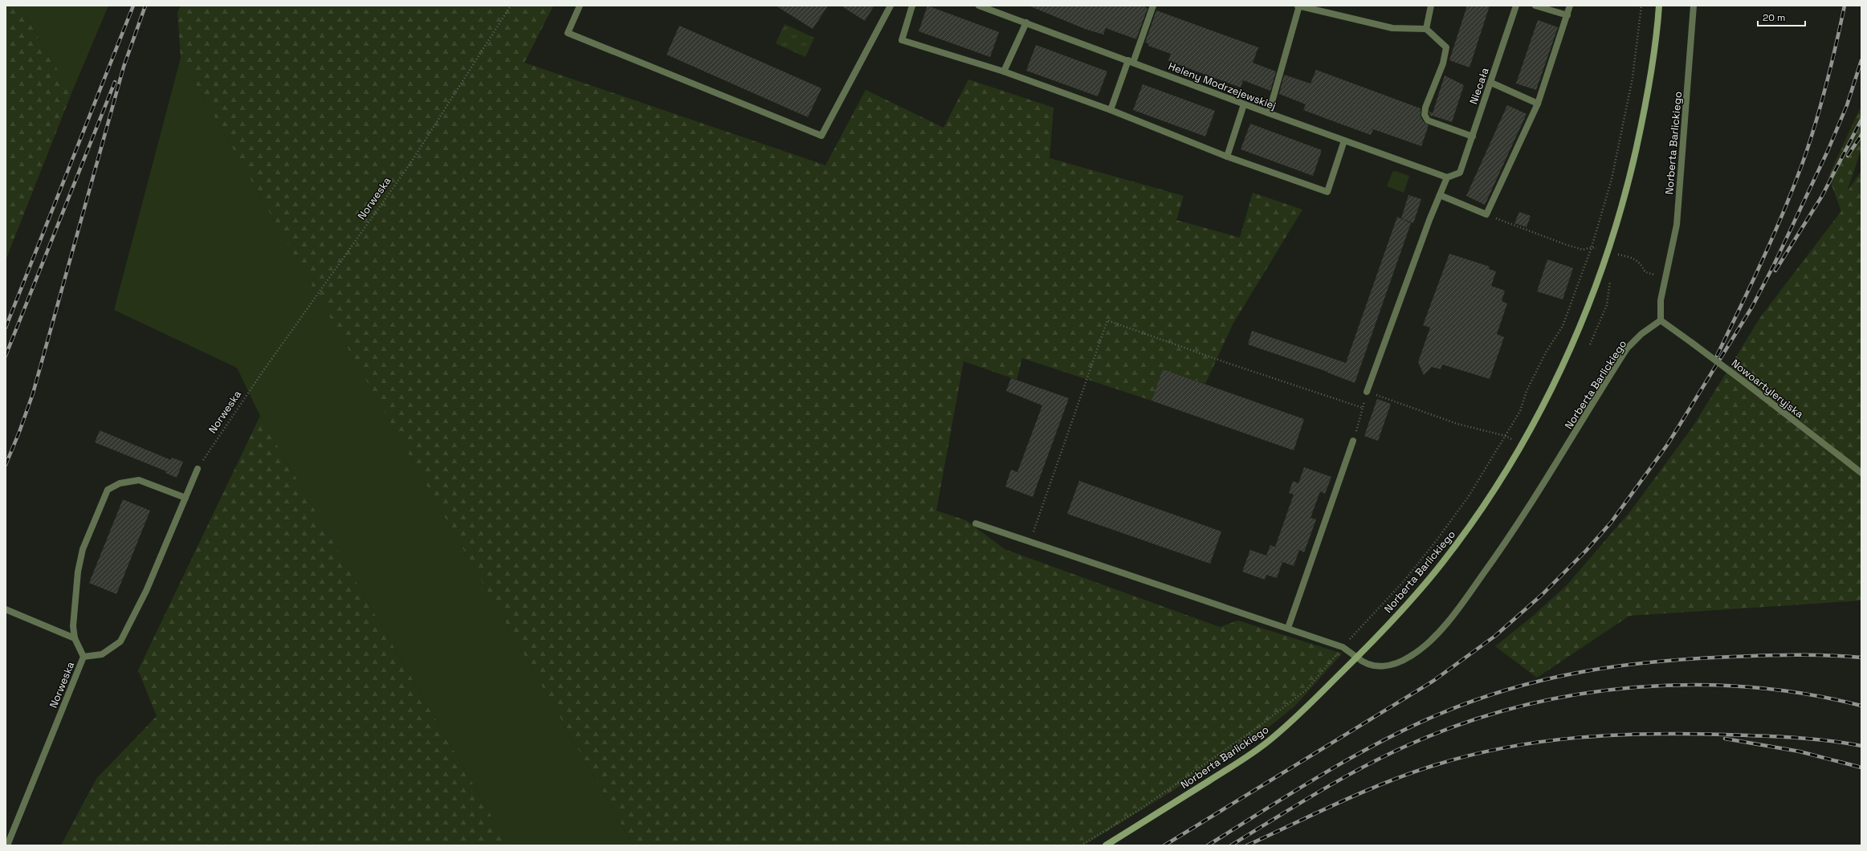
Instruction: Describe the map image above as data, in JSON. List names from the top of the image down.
{
  "streets": {
    "street": [
      "Heleny Modrzejewskiej",
      "Niecała",
      "Norberta Barlickiego",
      "Norweska",
      "Nowoartyleryjska"
    ]
  },
  "crossings": [
    ["Heleny Modrzejewskiej", "Niecała"],
    ["Norberta Barlickiego", "Nowoartyleryjska"]
  ],
  "scale_bar": "20 m"
}
